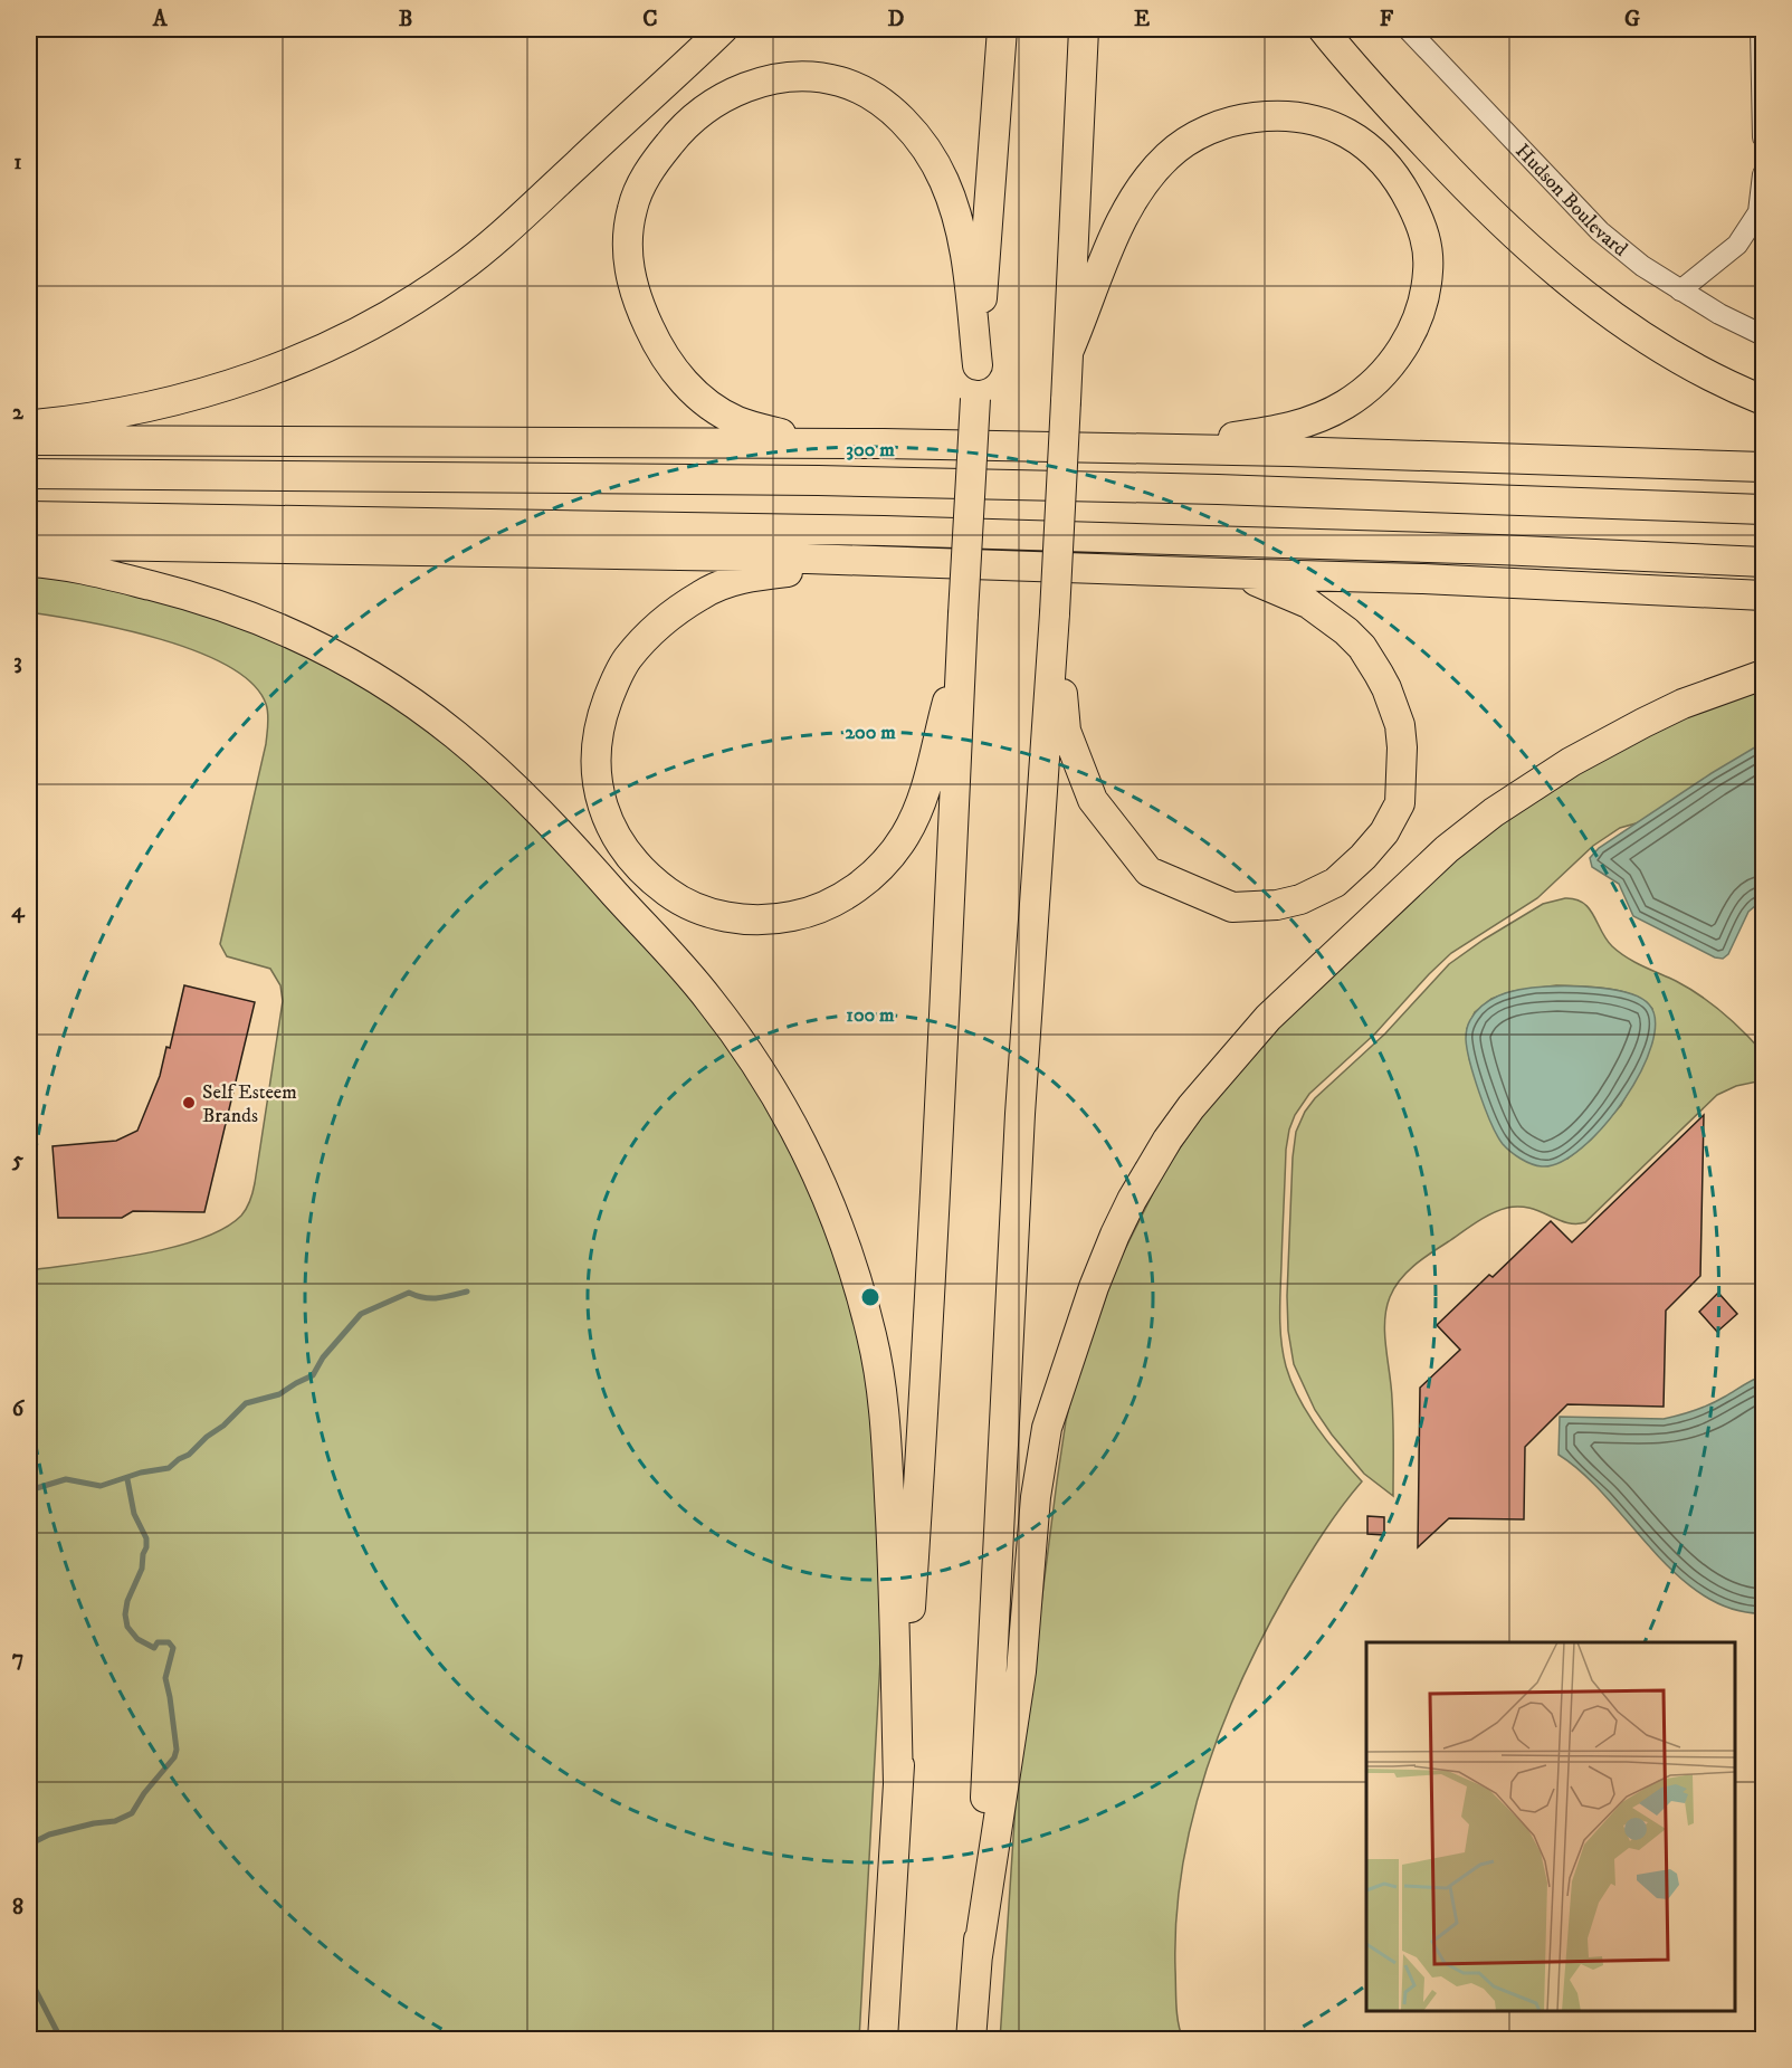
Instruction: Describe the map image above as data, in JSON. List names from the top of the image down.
{
  "streets": {
    "street": ["Hudson Boulevard"]
  },
  "places": ["Self Esteem Brands"],
  "grid": {
    "columns": [
      "A",
      "B",
      "C",
      "D",
      "E",
      "F",
      "G"
    ],
    "rows": [
      "1",
      "2",
      "3",
      "4",
      "5",
      "6",
      "7",
      "8"
    ]
  },
  "rings": ["300 m", "200 m", "100 m"]
}
